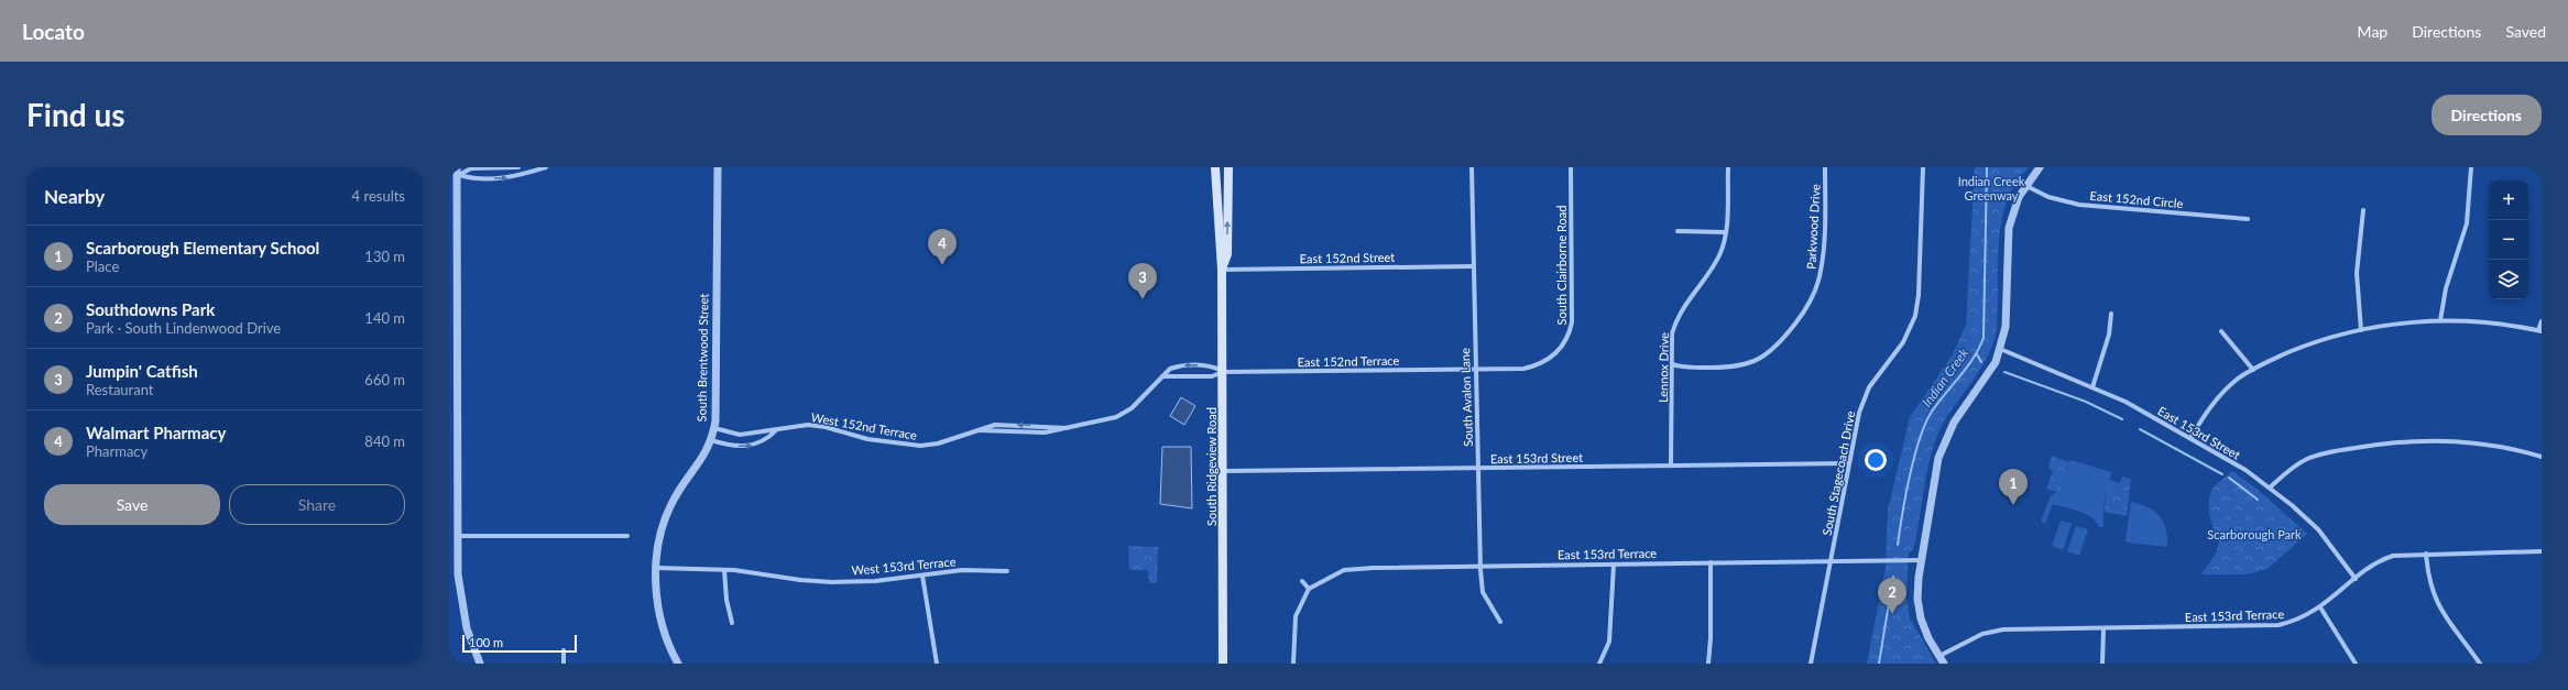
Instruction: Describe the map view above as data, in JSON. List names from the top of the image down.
{
  "streets": {
    "main road": ["South Ridgeview Road"],
    "street": [
      "East 152nd Circle",
      "Parkwood Drive",
      "East 152nd Street",
      "South Clairborne Road",
      "South Brentwood Street",
      "East 152nd Terrace",
      "Lennox Drive",
      "South Avalon Lane",
      "West 152nd Terrace",
      "East 153rd Street",
      "South Stagecoach Drive",
      "East 153rd Terrace",
      "West 153rd Terrace"
    ]
  },
  "crossings": [
    ["Parkwood Drive", "Lennox Drive"],
    ["East 152nd Street", "South Avalon Lane"],
    ["East 152nd Street", "South Ridgeview Road"],
    ["South Clairborne Road", "East 152nd Terrace"],
    ["South Clairborne Road", "South Avalon Lane"],
    ["South Brentwood Street", "West 152nd Terrace"],
    ["South Brentwood Street", "West 153rd Terrace"],
    ["East 152nd Terrace", "South Avalon Lane"],
    ["East 152nd Terrace", "West 152nd Terrace"],
    ["East 152nd Terrace", "South Ridgeview Road"],
    ["Lennox Drive", "East 153rd Street"],
    ["South Avalon Lane", "East 153rd Street"],
    ["South Avalon Lane", "East 153rd Terrace"],
    ["West 152nd Terrace", "South Ridgeview Road"],
    ["East 153rd Street", "South Ridgeview Road"],
    ["East 153rd Street", "South Stagecoach Drive"],
    ["East 153rd Street", "East 153rd Terrace"],
    ["South Stagecoach Drive", "East 153rd Terrace"]
  ],
  "water": ["Indian Creek"],
  "parks": ["Indian Creek Greenway", "Scarborough Park"],
  "scale_bar": "100 m",
  "page": {
    "header": "Locato",
    "nav": ["Map", "Directions", "Saved"],
    "buttons": [
      "Directions",
      ["Save", "Share"]
    ],
    "title": "Find us",
    "heading": ["Nearby", "4 results"],
    "map_buttons": ["+", "−"],
    "list": [
      {
        "mark": "1",
        "name": "Scarborough Elementary School",
        "note": "Place",
        "value": "130 m"
      },
      {
        "mark": "2",
        "name": "Southdowns Park",
        "note": "Park · South Lindenwood Drive",
        "value": "140 m"
      },
      {
        "mark": "3",
        "name": "Jumpin' Catfish",
        "note": "Restaurant",
        "value": "660 m"
      },
      {
        "mark": "4",
        "name": "Walmart Pharmacy",
        "note": "Pharmacy",
        "value": "840 m"
      }
    ],
    "pins": [
      "4",
      "3",
      "1",
      "2"
    ],
    "scale": "100 m"
  }
}
